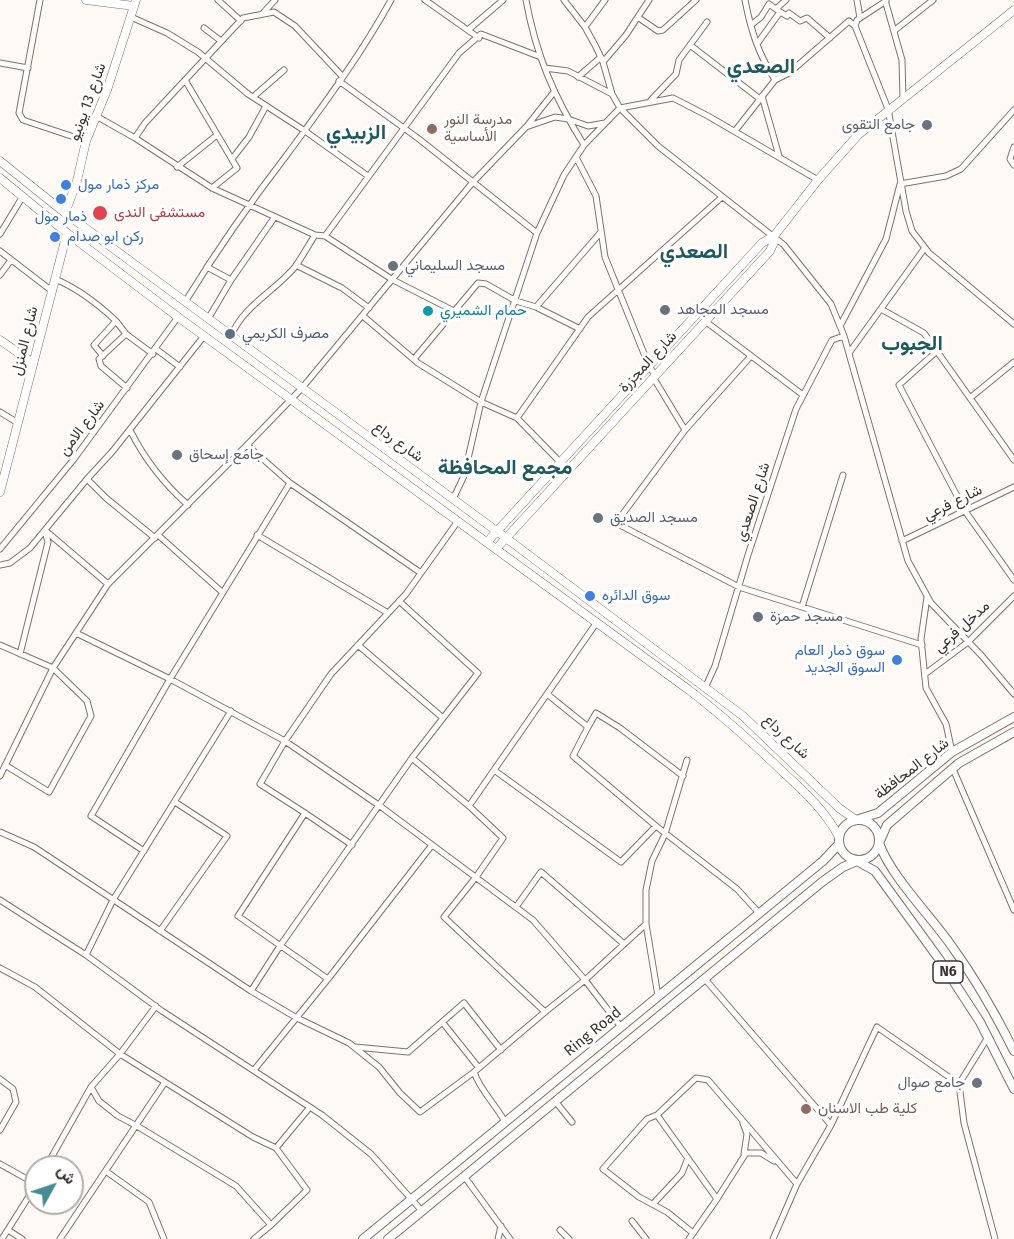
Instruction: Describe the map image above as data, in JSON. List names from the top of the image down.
{
  "streets": {
    "main road": [
      "شارع 13 يونيو",
      "شارع المنزل",
      "شارع المجزرة",
      "شارع رداع",
      "شارع المحافظة",
      "N6",
      "Ring Road"
    ],
    "street": [
      "شارع الامن",
      "شارع الصعدي",
      "شارع فرعي",
      "مدخل فرعي"
    ]
  },
  "crossings": [
    ["شارع 13 يونيو", "شارع رداع"],
    ["شارع المنزل", "شارع رداع"],
    ["شارع المجزرة", "شارع رداع"],
    ["شارع الامن", "شارع رداع"],
    ["شارع رداع", "شارع الصعدي"],
    ["شارع رداع", "شارع المحافظة"],
    ["شارع رداع", "N6"],
    ["شارع رداع", "Ring Road"],
    ["شارع المحافظة", "N6"],
    ["شارع المحافظة", "Ring Road"],
    ["N6", "Ring Road"]
  ],
  "districts": [
    "الصعدي",
    "الزبيدي",
    "الصعدي",
    "الجبوب",
    "مجمع المحافظة"
  ],
  "places": [
    "جامع التقوى",
    "مدرسة النور الأساسية",
    "مركز ذمار مول",
    "ذمار مول",
    "مستشفى الندى",
    "ركن ابو صدام",
    "مسجد السليماني",
    "مسجد المجاهد",
    "حمام الشميري",
    "مصرف الكريمي",
    "جامع إسحاق",
    "مسجد الصديق",
    "سوق الدائره",
    "مسجد حمزة",
    "سوق ذمار العام السوق الجديد",
    "جامع صوال",
    "كلية طب الاسنان"
  ],
  "north": "top right"
}
